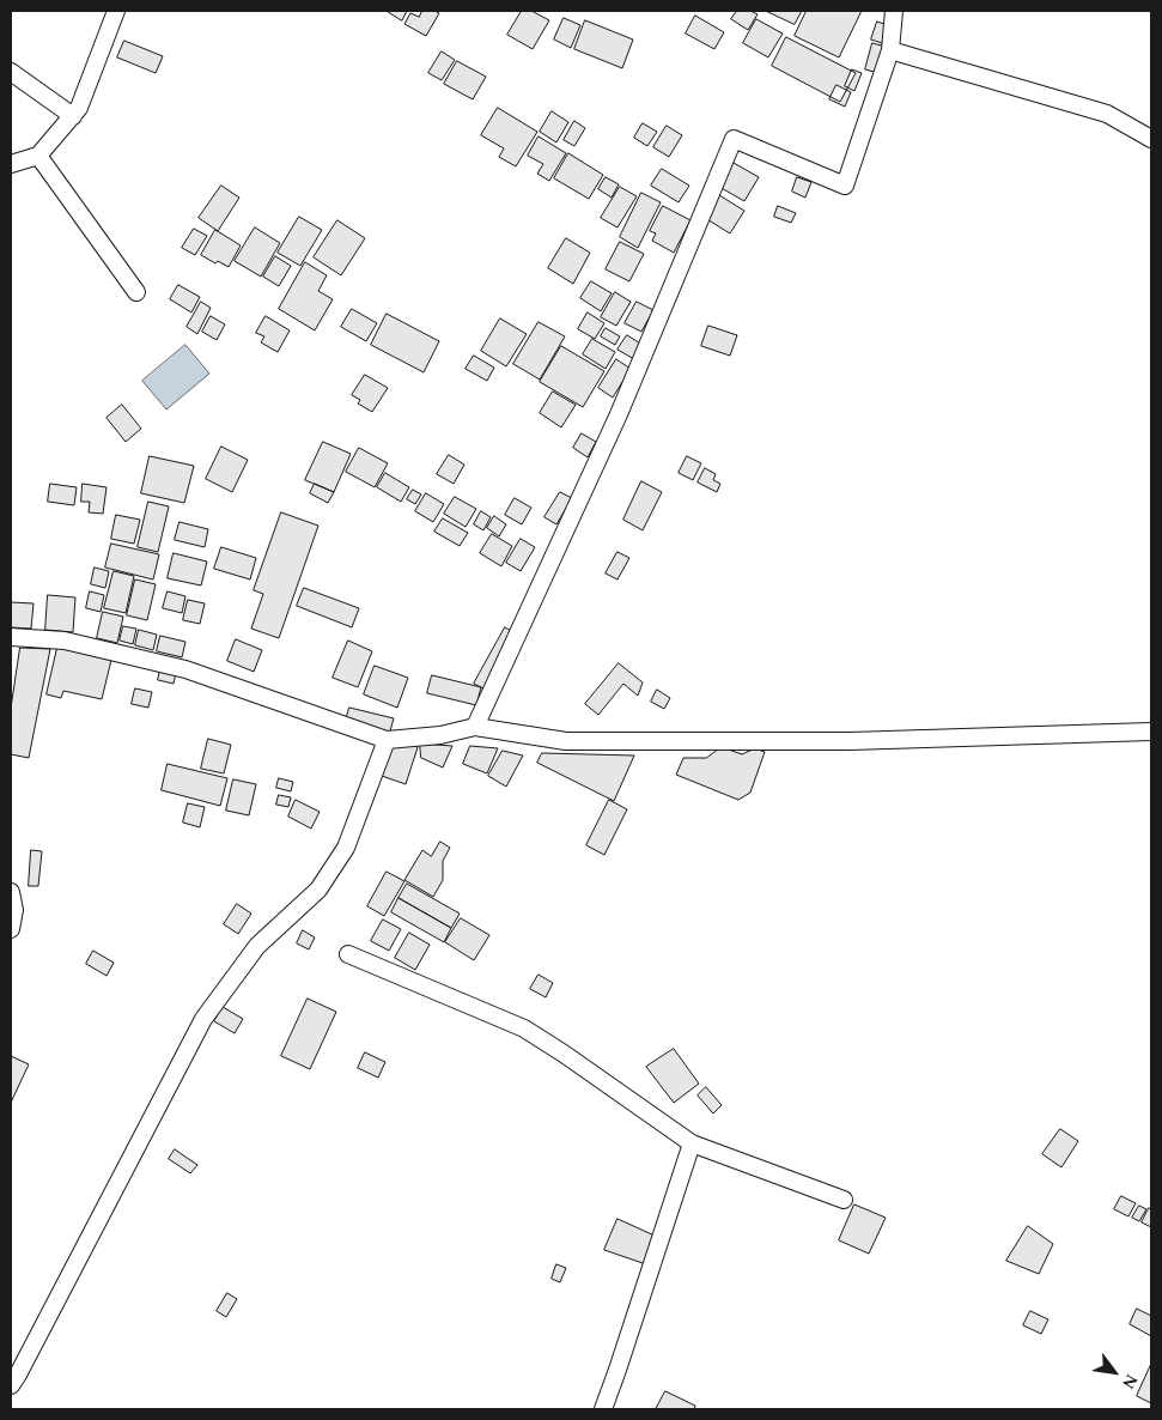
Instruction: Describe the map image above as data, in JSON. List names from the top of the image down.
{
  "north": "bottom right"
}
